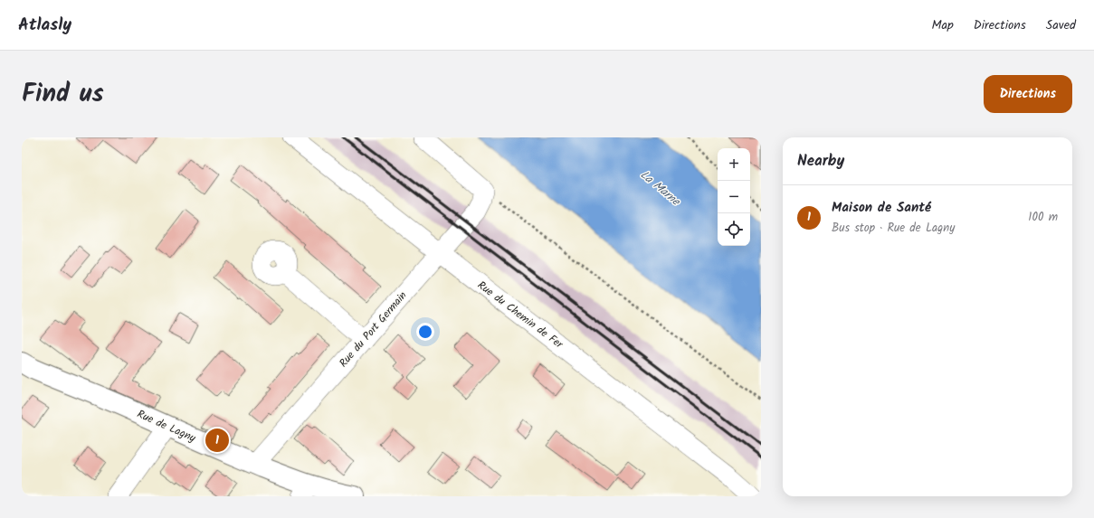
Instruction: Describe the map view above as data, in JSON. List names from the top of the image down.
{
  "streets": {
    "street": ["Rue du Chemin de Fer", "Rue du Port Germain", "Rue de Lagny"]
  },
  "crossings": [
    ["Rue du Chemin de Fer", "Rue du Port Germain"],
    ["Rue du Port Germain", "Rue de Lagny"]
  ],
  "water": ["La Marne"],
  "page": {
    "header": "Atlasly",
    "nav": ["Map", "Directions", "Saved"],
    "title": "Find us",
    "buttons": "Directions",
    "heading": "Nearby",
    "map_buttons": ["+", "−"],
    "list": [
      {
        "mark": "1",
        "name": "Maison de Santé",
        "note": "Bus stop · Rue de Lagny",
        "value": "100 m"
      }
    ],
    "pins": "1"
  }
}
